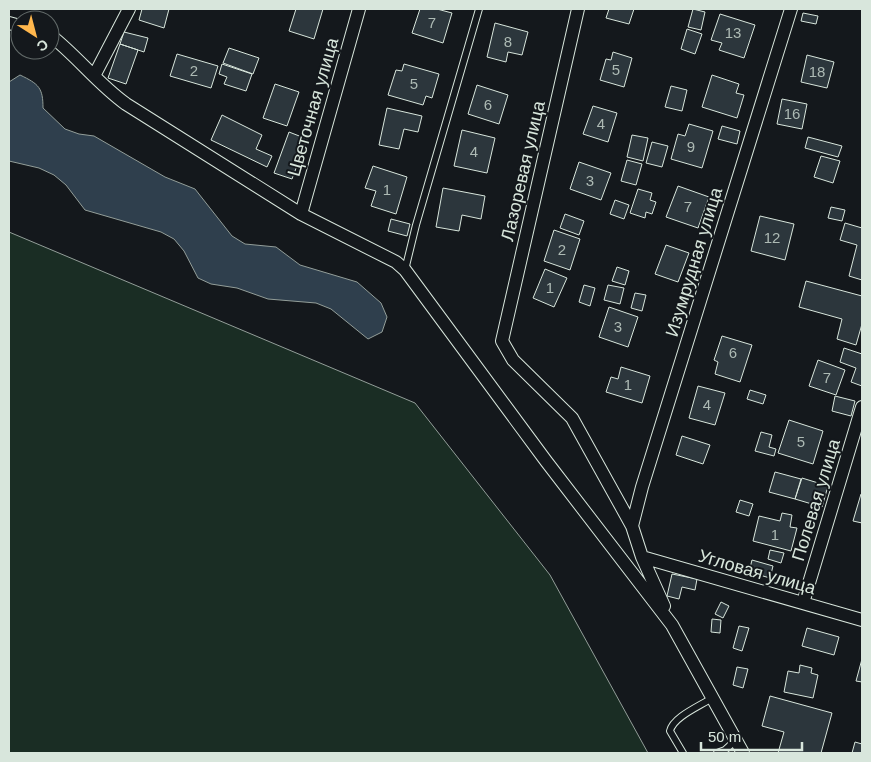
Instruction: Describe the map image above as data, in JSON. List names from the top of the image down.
{
  "streets": {
    "street": [
      "Цветочная улица",
      "Лазоревая улица",
      "Изумрудная улица",
      "Полевая улица",
      "Угловая улица"
    ]
  },
  "crossings": [
    ["Лазоревая улица", "Изумрудная улица"],
    ["Полевая улица", "Угловая улица"]
  ],
  "house_numbers": [
    "7",
    "13",
    "8",
    "5",
    "2",
    "18",
    "5",
    "6",
    "16",
    "4",
    "9",
    "4",
    "3",
    "1",
    "7",
    "12",
    "2",
    "1",
    "3",
    "6",
    "7",
    "1",
    "4",
    "5",
    "1"
  ],
  "scale_bar": "50 m",
  "north": "bottom right"
}
